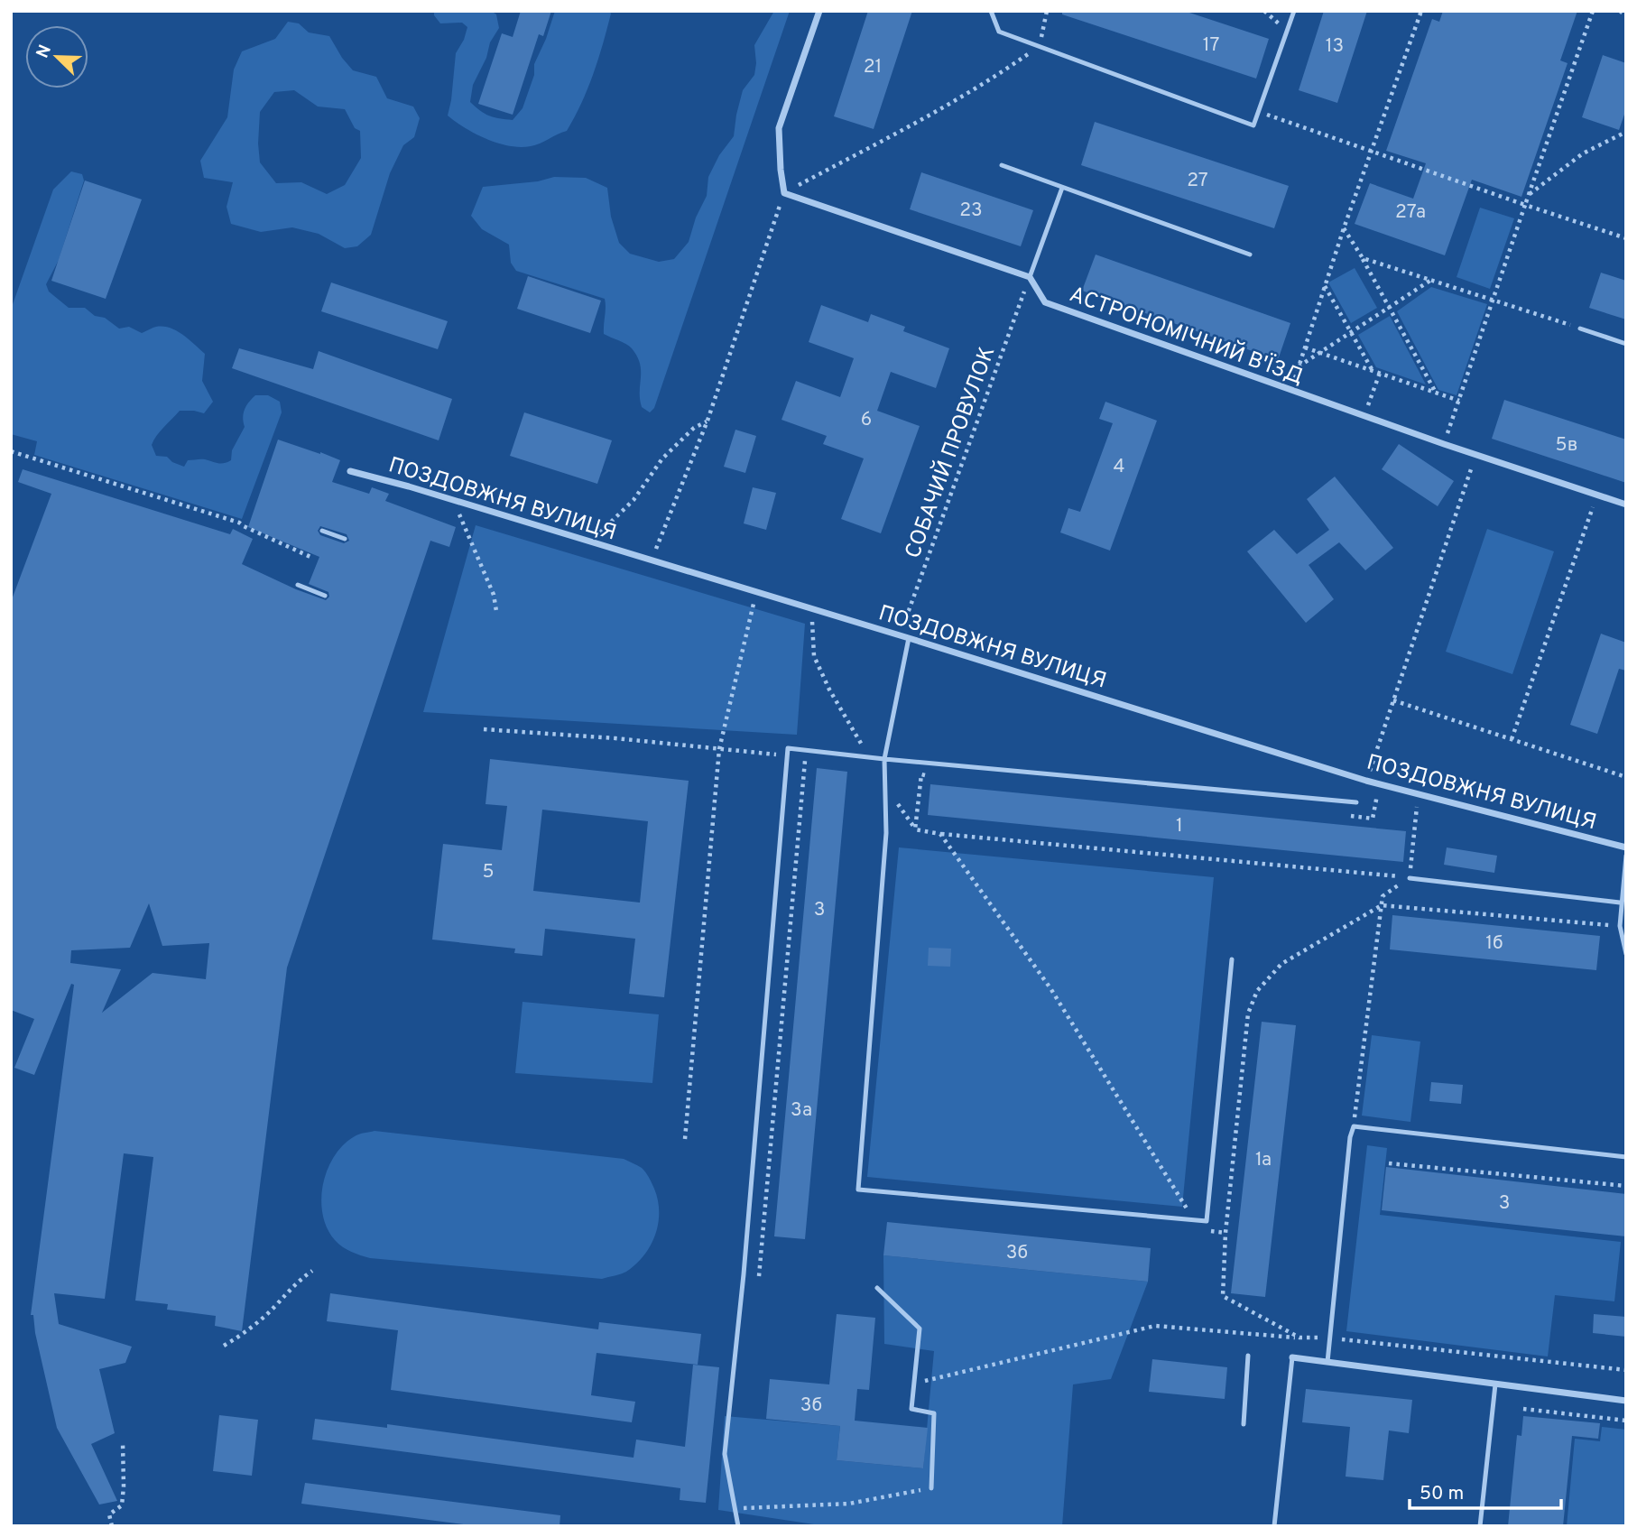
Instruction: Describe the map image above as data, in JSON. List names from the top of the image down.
{
  "streets": {
    "street": ["АСТРОНОМІЧНИЙ В'ЇЗД", "ПОЗДОВЖНЯ ВУЛИЦЯ"],
    "path": ["СОБАЧИЙ ПРОВУЛОК"]
  },
  "crossings": [
    ["АСТРОНОМІЧНИЙ В'ЇЗД", "СОБАЧИЙ ПРОВУЛОК"],
    ["СОБАЧИЙ ПРОВУЛОК", "ПОЗДОВЖНЯ ВУЛИЦЯ"]
  ],
  "house_numbers": [
    "17",
    "13",
    "21",
    "27",
    "23",
    "27а",
    "6",
    "5в",
    "4",
    "1",
    "5",
    "3",
    "1б",
    "3а",
    "1а",
    "3",
    "3б",
    "3б"
  ],
  "scale_bar": "50 m",
  "north": "top left"
}
